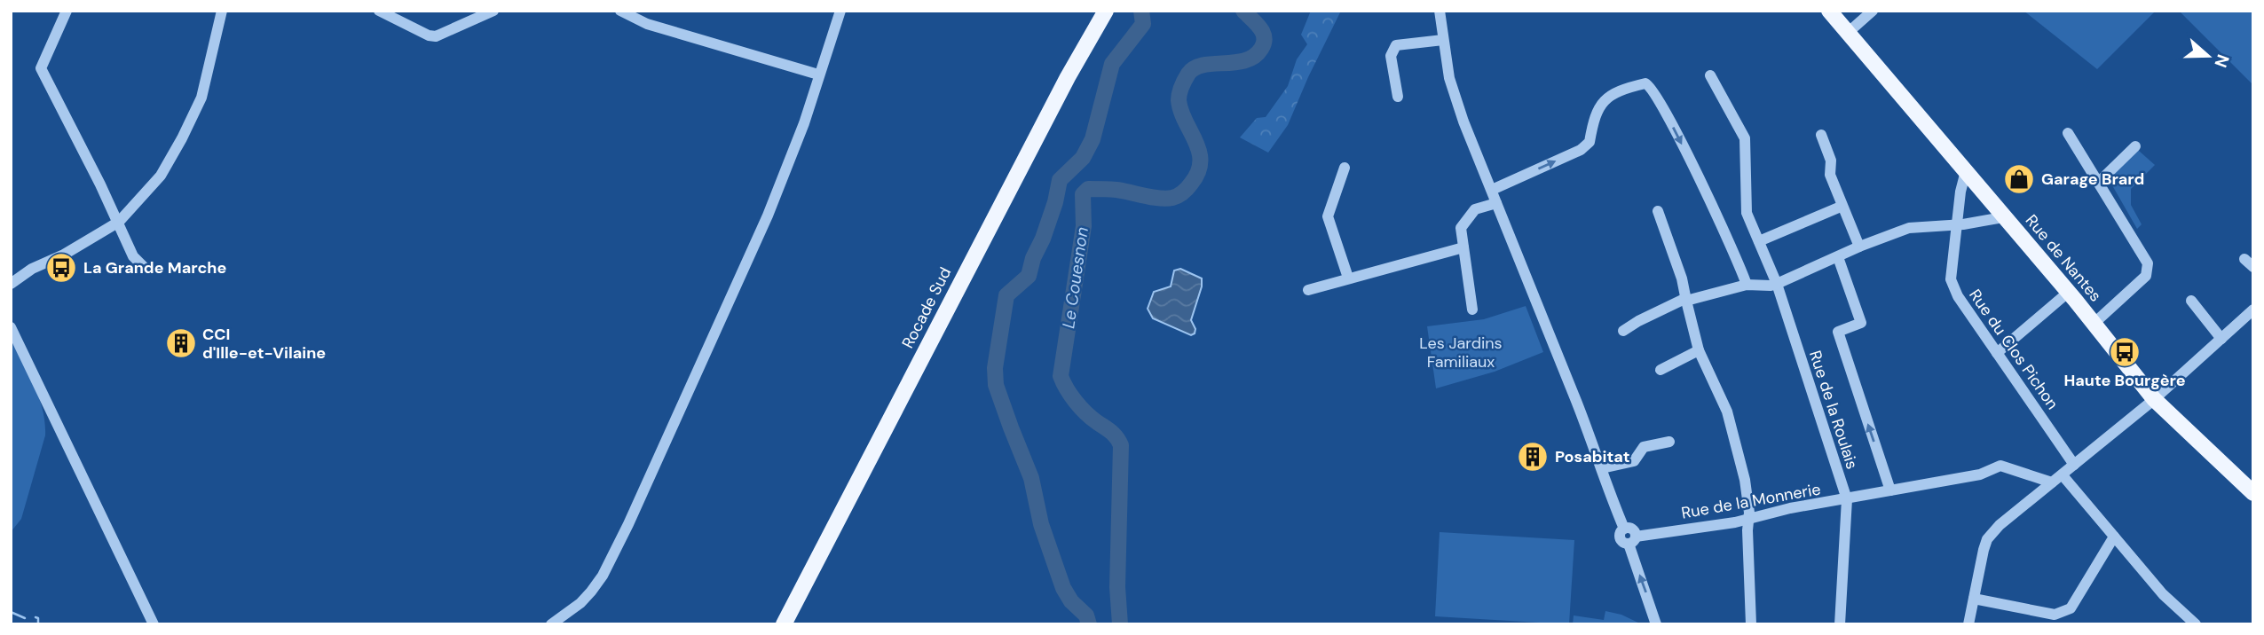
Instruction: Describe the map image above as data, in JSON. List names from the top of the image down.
{
  "streets": {
    "main road": ["Rue de Nantes", "Rocade Sud"],
    "street": ["Rue du Clos Pichon", "Rue de la Roulais", "Rue de la Monnerie"]
  },
  "crossings": [
    ["Rue de Nantes", "Rue du Clos Pichon"],
    ["Rue de la Roulais", "Rue de la Monnerie"]
  ],
  "water": ["Le Couesnon"],
  "parks": ["Les Jardins Familiaux"],
  "places": {
    "shop": ["Garage Brard"],
    "bus stop": ["La Grande Marche", "Haute Bourgère"],
    "building": ["CCI d'Ille-et-Vilaine", "Posabitat"]
  },
  "north": "right"
}
